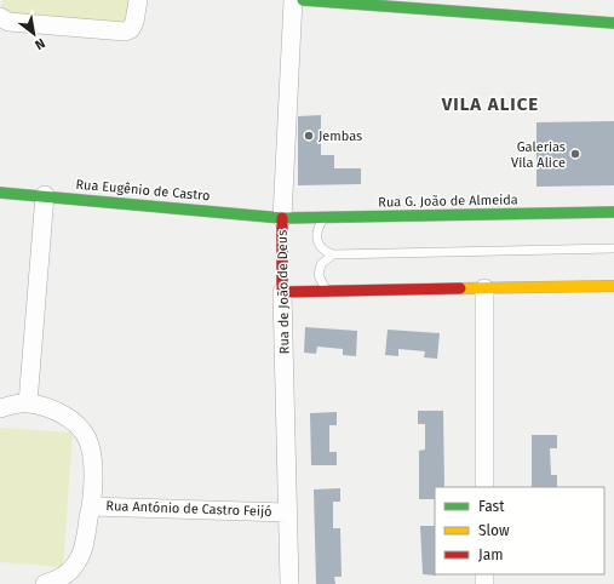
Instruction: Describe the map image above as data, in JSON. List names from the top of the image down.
{
  "streets": {
    "street": [
      "Rua Eugênio de Castro",
      "Rua G. João de Almeida",
      "Rua de João de Deus",
      "Rua António de Castro Feijó"
    ]
  },
  "crossings": [
    ["Rua Eugênio de Castro", "Rua G. João de Almeida"],
    ["Rua Eugênio de Castro", "Rua de João de Deus"],
    ["Rua G. João de Almeida", "Rua de João de Deus"],
    ["Rua de João de Deus", "Rua António de Castro Feijó"]
  ],
  "districts": ["VILA ALICE"],
  "places": ["Jembas", "Galerias Vila Alice"],
  "legend": ["Fast", "Slow", "Jam"],
  "north": "bottom right"
}
